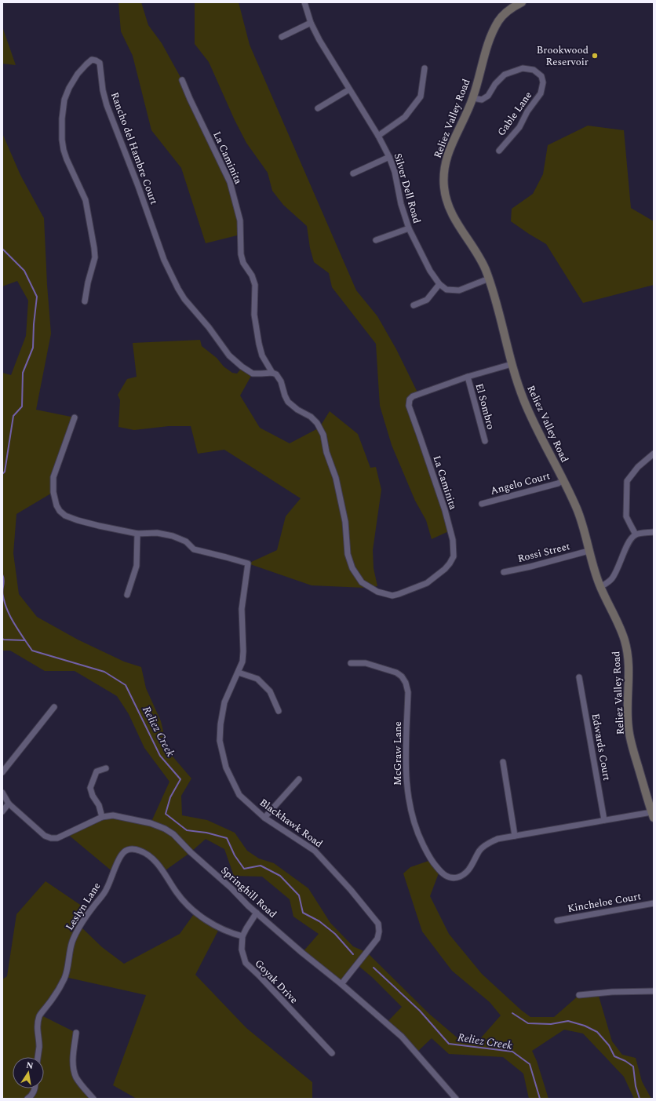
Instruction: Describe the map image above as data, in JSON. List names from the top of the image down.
{
  "streets": {
    "main road": ["Reliez Valley Road"],
    "street": [
      "Gable Lane",
      "Rancho del Hambre Court",
      "La Caminita",
      "Silver Dell Road",
      "El Sombro",
      "Angelo Court",
      "Rossi Street",
      "Edwards Court",
      "McGraw Lane",
      "Blackhawk Road",
      "Springhill Road",
      "Kincheloe Court",
      "Leslyn Lane",
      "Goyak Drive"
    ]
  },
  "crossings": [
    ["Gable Lane", "Reliez Valley Road"],
    ["Reliez Valley Road", "La Caminita"],
    ["Reliez Valley Road", "Angelo Court"],
    ["Reliez Valley Road", "Rossi Street"],
    ["Reliez Valley Road", "McGraw Lane"],
    ["Rancho del Hambre Court", "La Caminita"],
    ["La Caminita", "El Sombro"],
    ["Edwards Court", "McGraw Lane"],
    ["Blackhawk Road", "Springhill Road"],
    ["Springhill Road", "Goyak Drive"],
    ["Leslyn Lane", "Goyak Drive"]
  ],
  "water": ["Reliez Creek"],
  "places": ["Brookwood Reservoir"],
  "north": "top"
}
